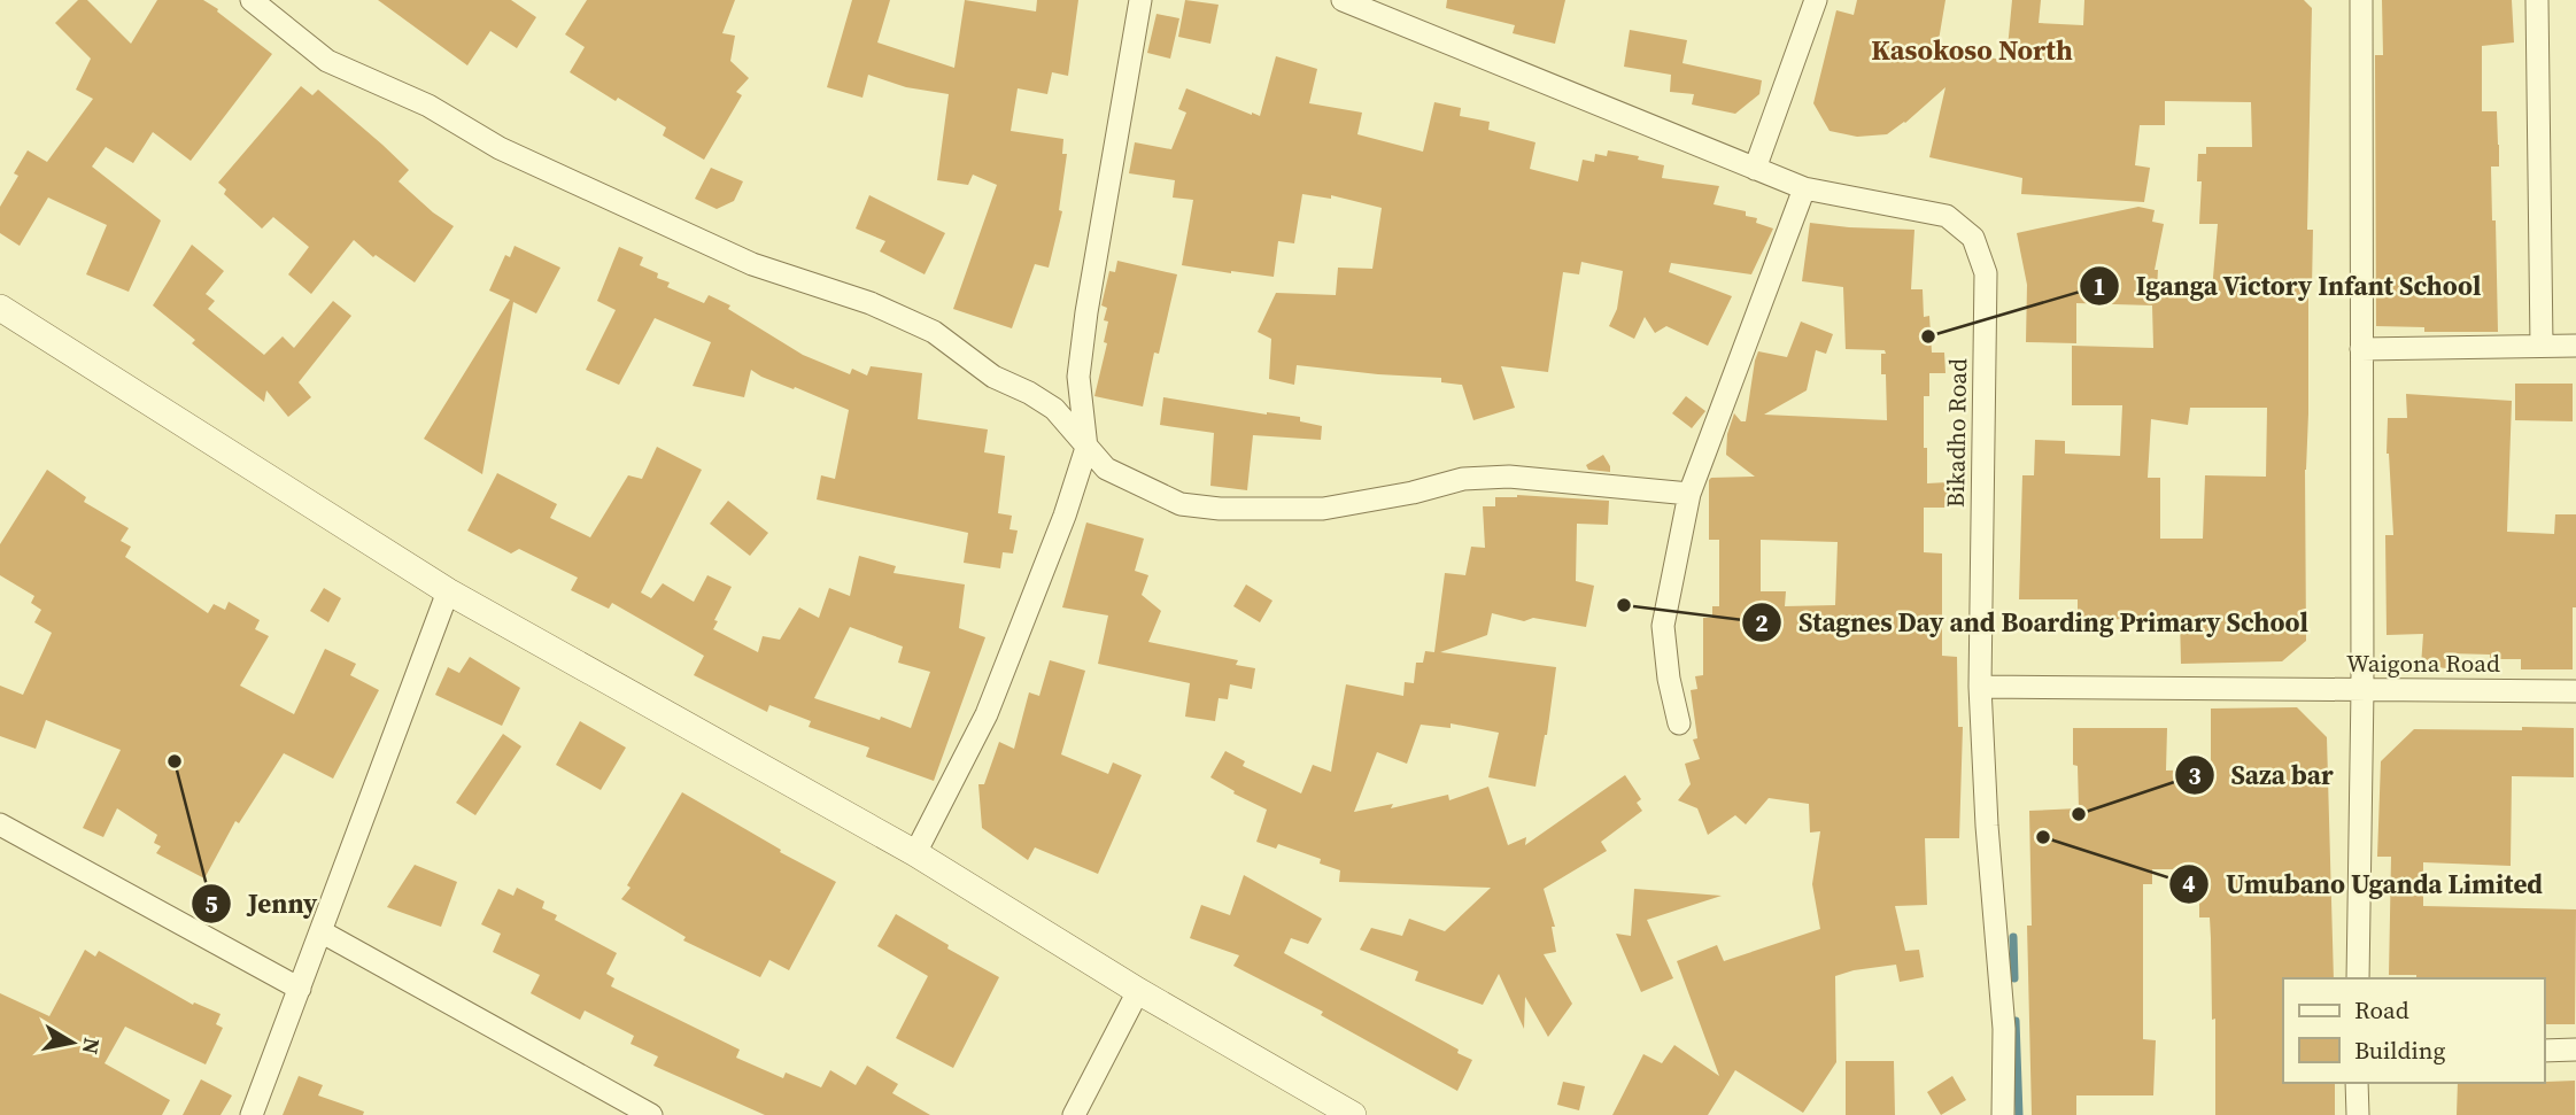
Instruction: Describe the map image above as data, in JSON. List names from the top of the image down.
{
  "streets": {
    "street": ["Bikadho Road", "Waigona Road"]
  },
  "crossings": [
    ["Bikadho Road", "Waigona Road"]
  ],
  "districts": ["Kasokoso North"],
  "places": [
    "Iganga Victory Infant School",
    "Stagnes Day and Boarding Primary School",
    "Jenny",
    "Saza bar",
    "Umubano Uganda Limited"
  ],
  "legend": ["Road", "Building"],
  "north": "right"
}
